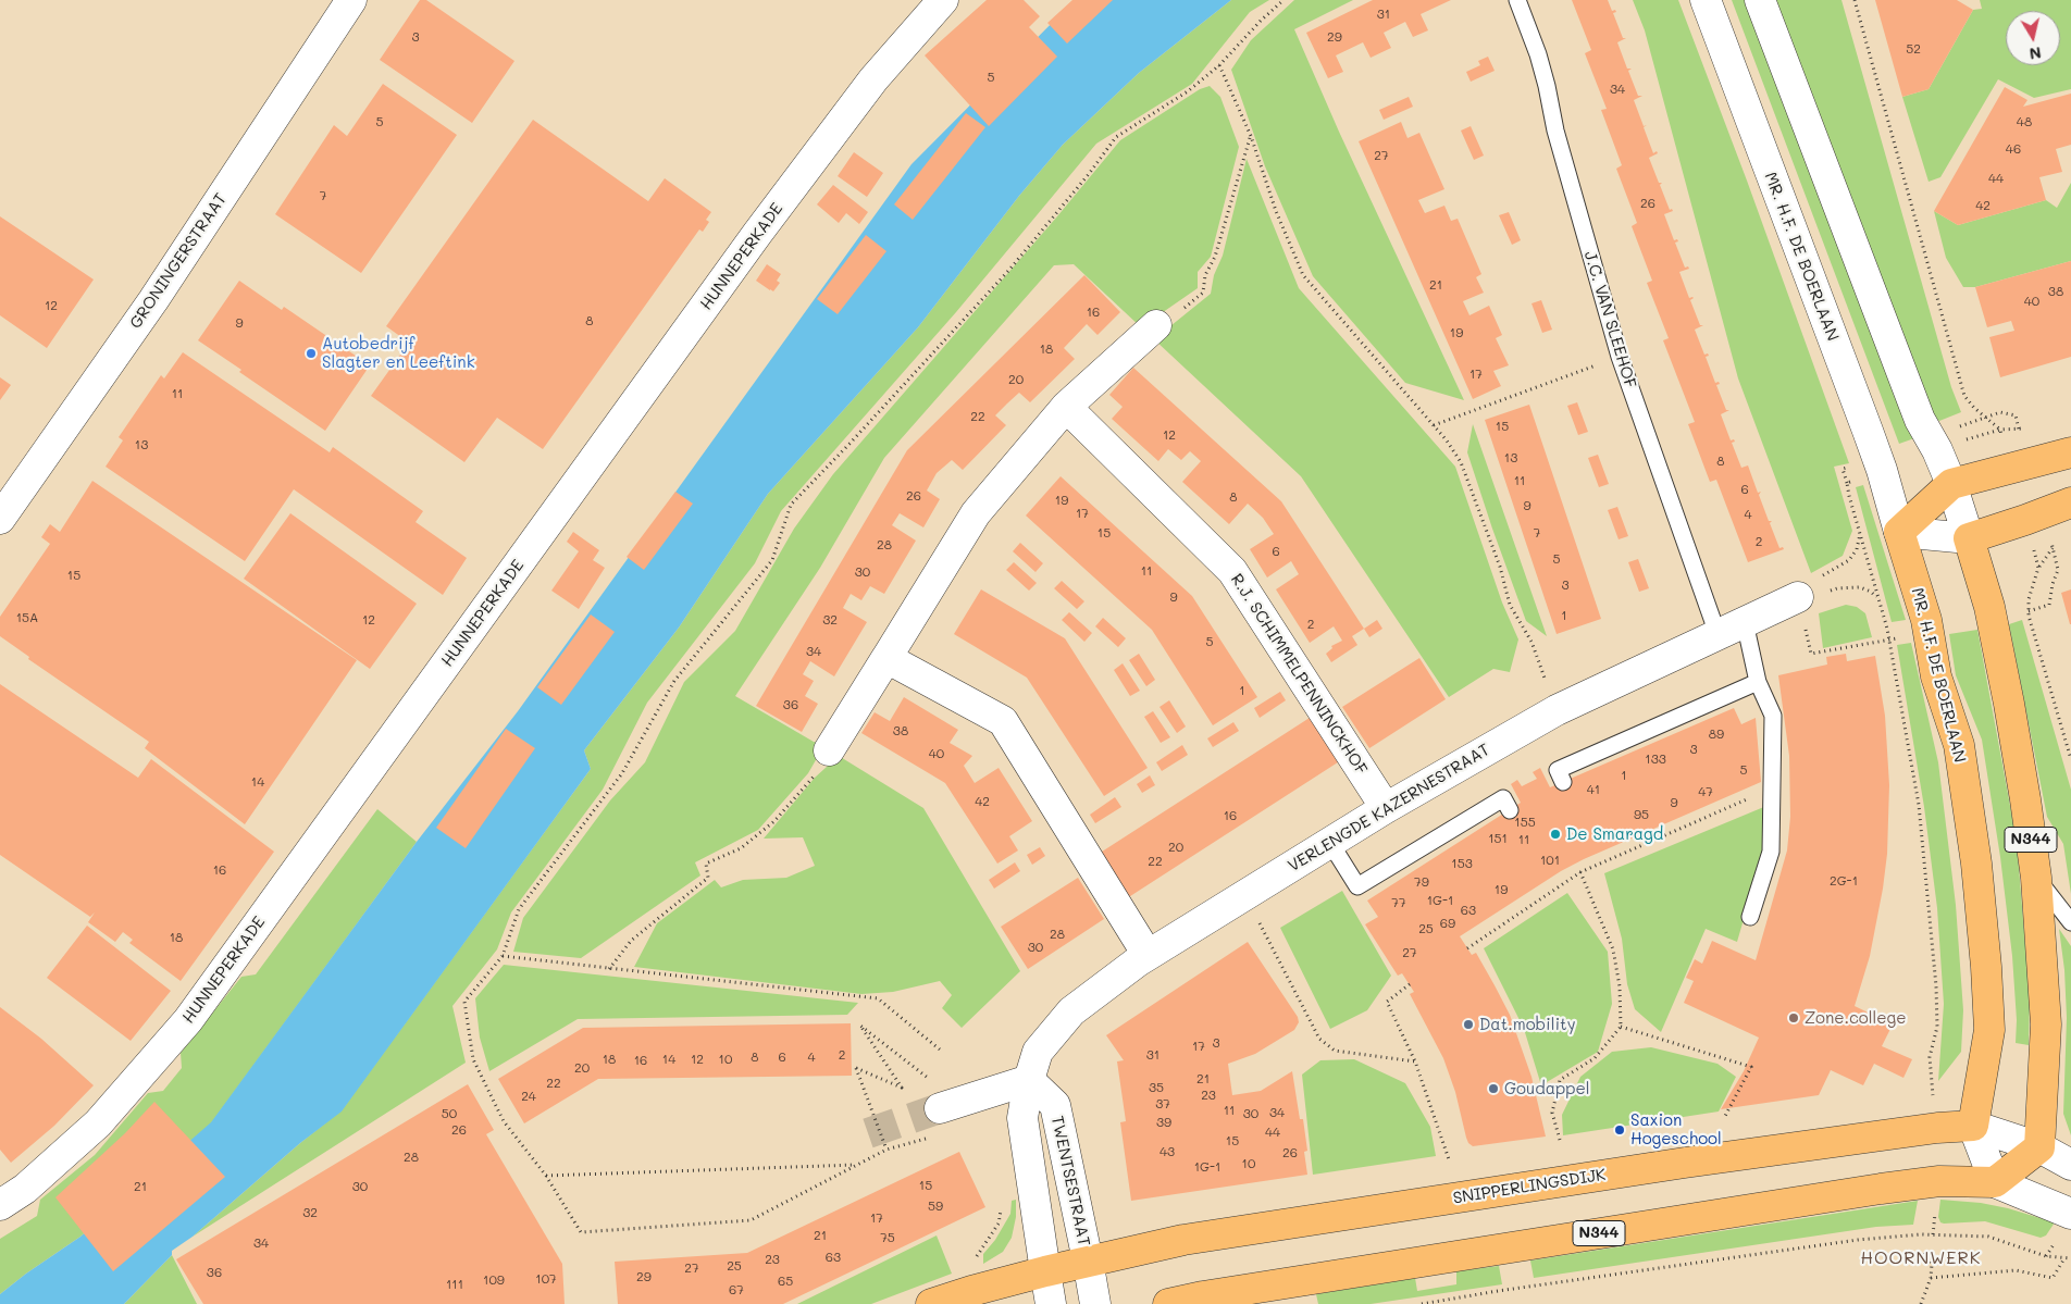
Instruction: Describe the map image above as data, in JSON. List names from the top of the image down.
{
  "streets": {
    "main road": ["MR. H.F. DE BOERLAAN", "N344", "SNIPPERLINGSDIJK"],
    "street": [
      "HUNNEPERKADE",
      "GRONINGERSTRAAT",
      "R.J. SCHIMMELPENNINCKHOF",
      "VERLENGDE KAZERNESTRAAT",
      "TWENTSESTRAAT"
    ],
    "lane": ["J.C. VAN SLEEHOF"]
  },
  "crossings": [
    ["MR. H.F. DE BOERLAAN", "N344"],
    ["MR. H.F. DE BOERLAAN", "SNIPPERLINGSDIJK"],
    ["J.C. VAN SLEEHOF", "VERLENGDE KAZERNESTRAAT"],
    ["R.J. SCHIMMELPENNINCKHOF", "VERLENGDE KAZERNESTRAAT"],
    ["VERLENGDE KAZERNESTRAAT", "TWENTSESTRAAT"],
    ["TWENTSESTRAAT", "SNIPPERLINGSDIJK"]
  ],
  "districts": ["HOORNWERK"],
  "places": [
    "Autobedrijf Slagter en Leeftink",
    "De Smaragd",
    "Zone.college",
    "Dat.mobility",
    "Goudappel",
    "Saxion Hogeschool"
  ],
  "house_numbers": [
    "31",
    "3",
    "29",
    "52",
    "5",
    "34",
    "5",
    "48",
    "46",
    "27",
    "44",
    "7",
    "26",
    "42",
    "21",
    "38",
    "40",
    "12",
    "16",
    "8",
    "9",
    "19",
    "18",
    "17",
    "20",
    "11",
    "22",
    "15",
    "12",
    "13",
    "13",
    "8",
    "11",
    "6",
    "26",
    "8",
    "19",
    "9",
    "17",
    "4",
    "15",
    "7",
    "2",
    "28",
    "6",
    "5",
    "11",
    "30",
    "15",
    "3",
    "9",
    "1",
    "15A",
    "12",
    "32",
    "2",
    "5",
    "34",
    "1",
    "36",
    "38",
    "89",
    "3",
    "40",
    "133",
    "5",
    "1",
    "14",
    "41",
    "47",
    "42",
    "9",
    "95",
    "16",
    "155",
    "151",
    "11",
    "20",
    "101",
    "22",
    "153",
    "16",
    "2G-1",
    "79",
    "19",
    "1G-1",
    "77",
    "63",
    "69",
    "25",
    "28",
    "18",
    "30",
    "27",
    "3",
    "17",
    "2",
    "31",
    "8",
    "6",
    "4",
    "18",
    "14",
    "12",
    "10",
    "16",
    "20",
    "21",
    "22",
    "35",
    "23",
    "24",
    "37",
    "11",
    "34",
    "50",
    "30",
    "39",
    "26",
    "44",
    "15",
    "43",
    "26",
    "28",
    "10",
    "1G-1",
    "15",
    "21",
    "30",
    "59",
    "32",
    "17",
    "21",
    "75",
    "34",
    "63",
    "23",
    "25",
    "27",
    "36",
    "29",
    "107",
    "109",
    "65",
    "111",
    "67"
  ],
  "north": "bottom"
}
